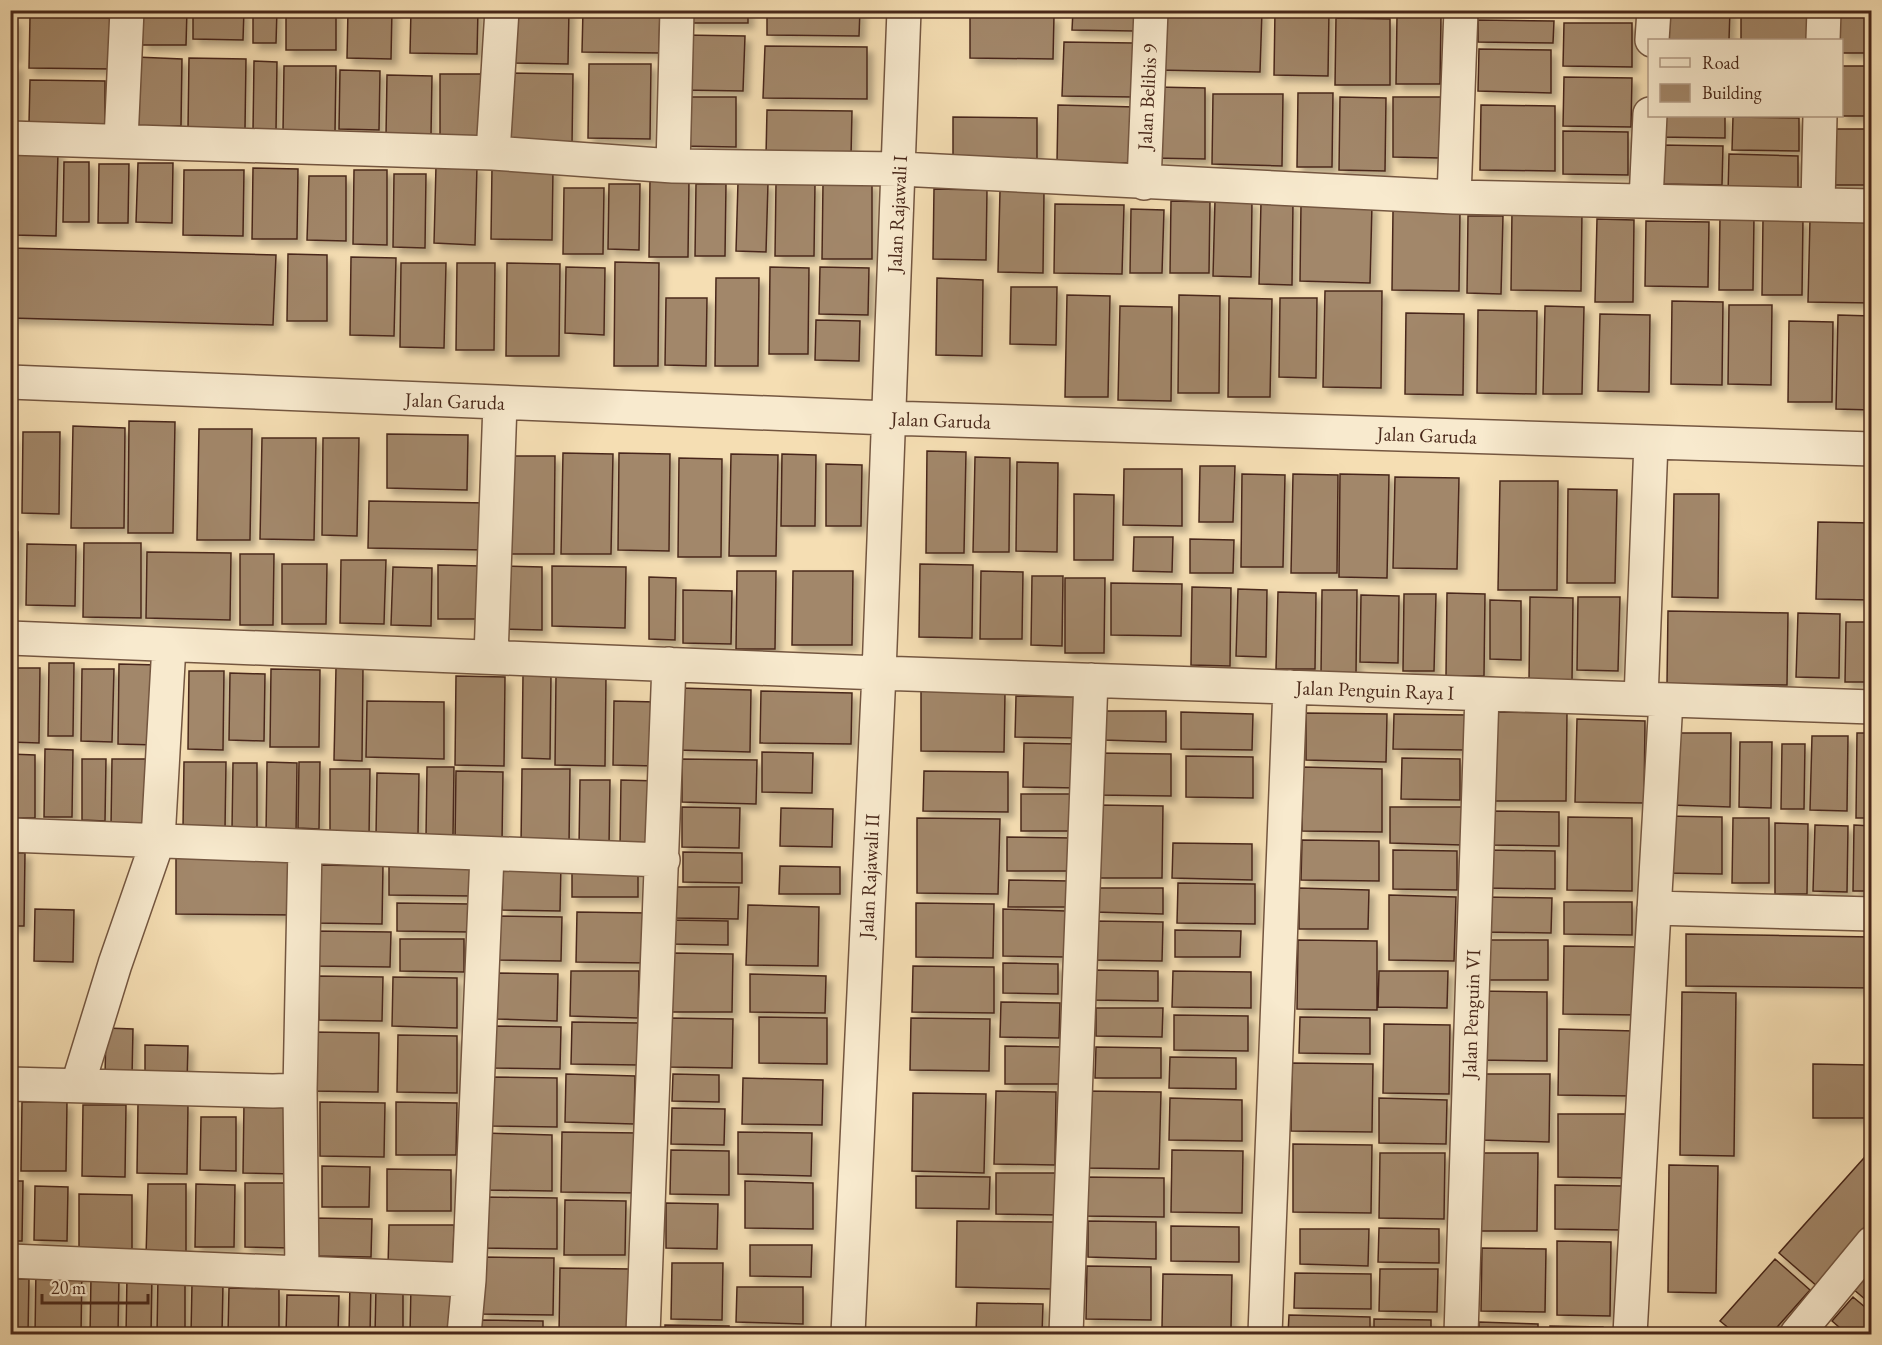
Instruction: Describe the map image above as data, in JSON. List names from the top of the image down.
{
  "streets": {
    "street": [
      "Jalan Belibis 9",
      "Jalan Rajawali I",
      "Jalan Garuda",
      "Jalan Penguin Raya I",
      "Jalan Rajawali II",
      "Jalan Penguin VI"
    ]
  },
  "crossings": [
    ["Jalan Rajawali I", "Jalan Garuda"],
    ["Jalan Rajawali I", "Jalan Rajawali II"],
    ["Jalan Garuda", "Jalan Rajawali II"],
    ["Jalan Penguin Raya I", "Jalan Rajawali II"],
    ["Jalan Penguin Raya I", "Jalan Penguin VI"]
  ],
  "legend": ["Road", "Building"],
  "scale_bar": "20 m"
}
